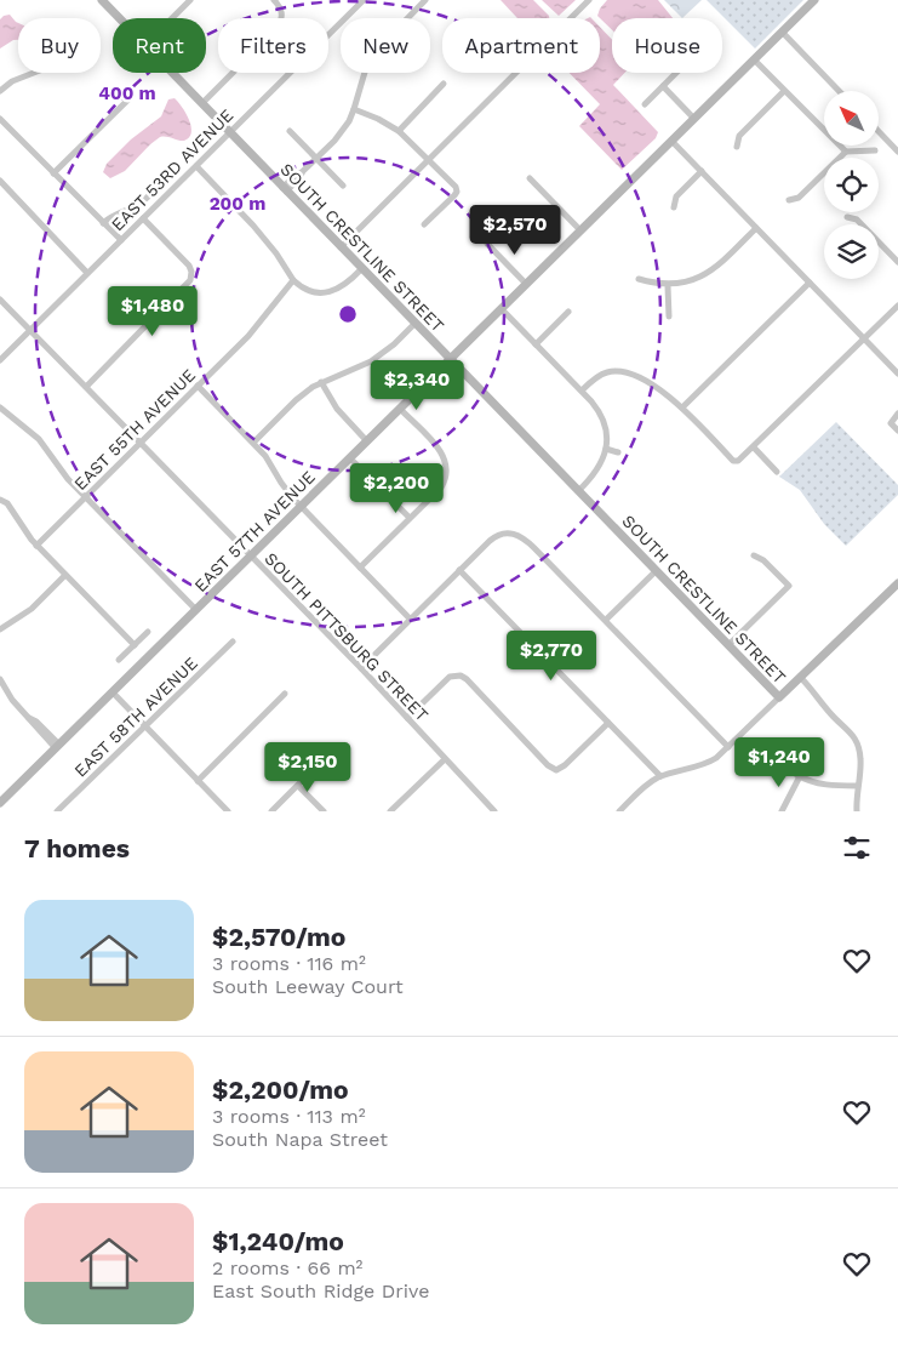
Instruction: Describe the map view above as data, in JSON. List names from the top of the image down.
{
  "streets": {
    "main road": ["SOUTH CRESTLINE STREET", "EAST 57TH AVENUE"],
    "street": [
      "EAST 53RD AVENUE",
      "EAST 55TH AVENUE",
      "SOUTH PITTSBURG STREET",
      "EAST 58TH AVENUE"
    ]
  },
  "crossings": [
    ["EAST 53RD AVENUE", "SOUTH CRESTLINE STREET"],
    ["EAST 53RD AVENUE", "SOUTH PITTSBURG STREET"],
    ["SOUTH CRESTLINE STREET", "EAST 57TH AVENUE"],
    ["EAST 55TH AVENUE", "SOUTH PITTSBURG STREET"],
    ["EAST 57TH AVENUE", "SOUTH PITTSBURG STREET"]
  ],
  "north": "top left",
  "page": {
    "chip": [
      "Buy",
      "Rent",
      "Filters",
      "New",
      "Apartment",
      "House"
    ],
    "price": [
      "$2,570",
      "$1,480",
      "$2,340",
      "$2,200",
      "$2,770",
      "$1,240",
      "$2,150"
    ],
    "heading": "7 homes",
    "list": [
      {
        "name": "$2,570/mo",
        "note": "3 rooms · 116 m² · South Leeway Court"
      },
      {
        "name": "$2,200/mo",
        "note": "3 rooms · 113 m² · South Napa Street"
      },
      {
        "name": "$1,240/mo",
        "note": "2 rooms · 66 m² · East South Ridge Drive"
      }
    ]
  },
  "rings": ["400 m", "200 m"]
}
